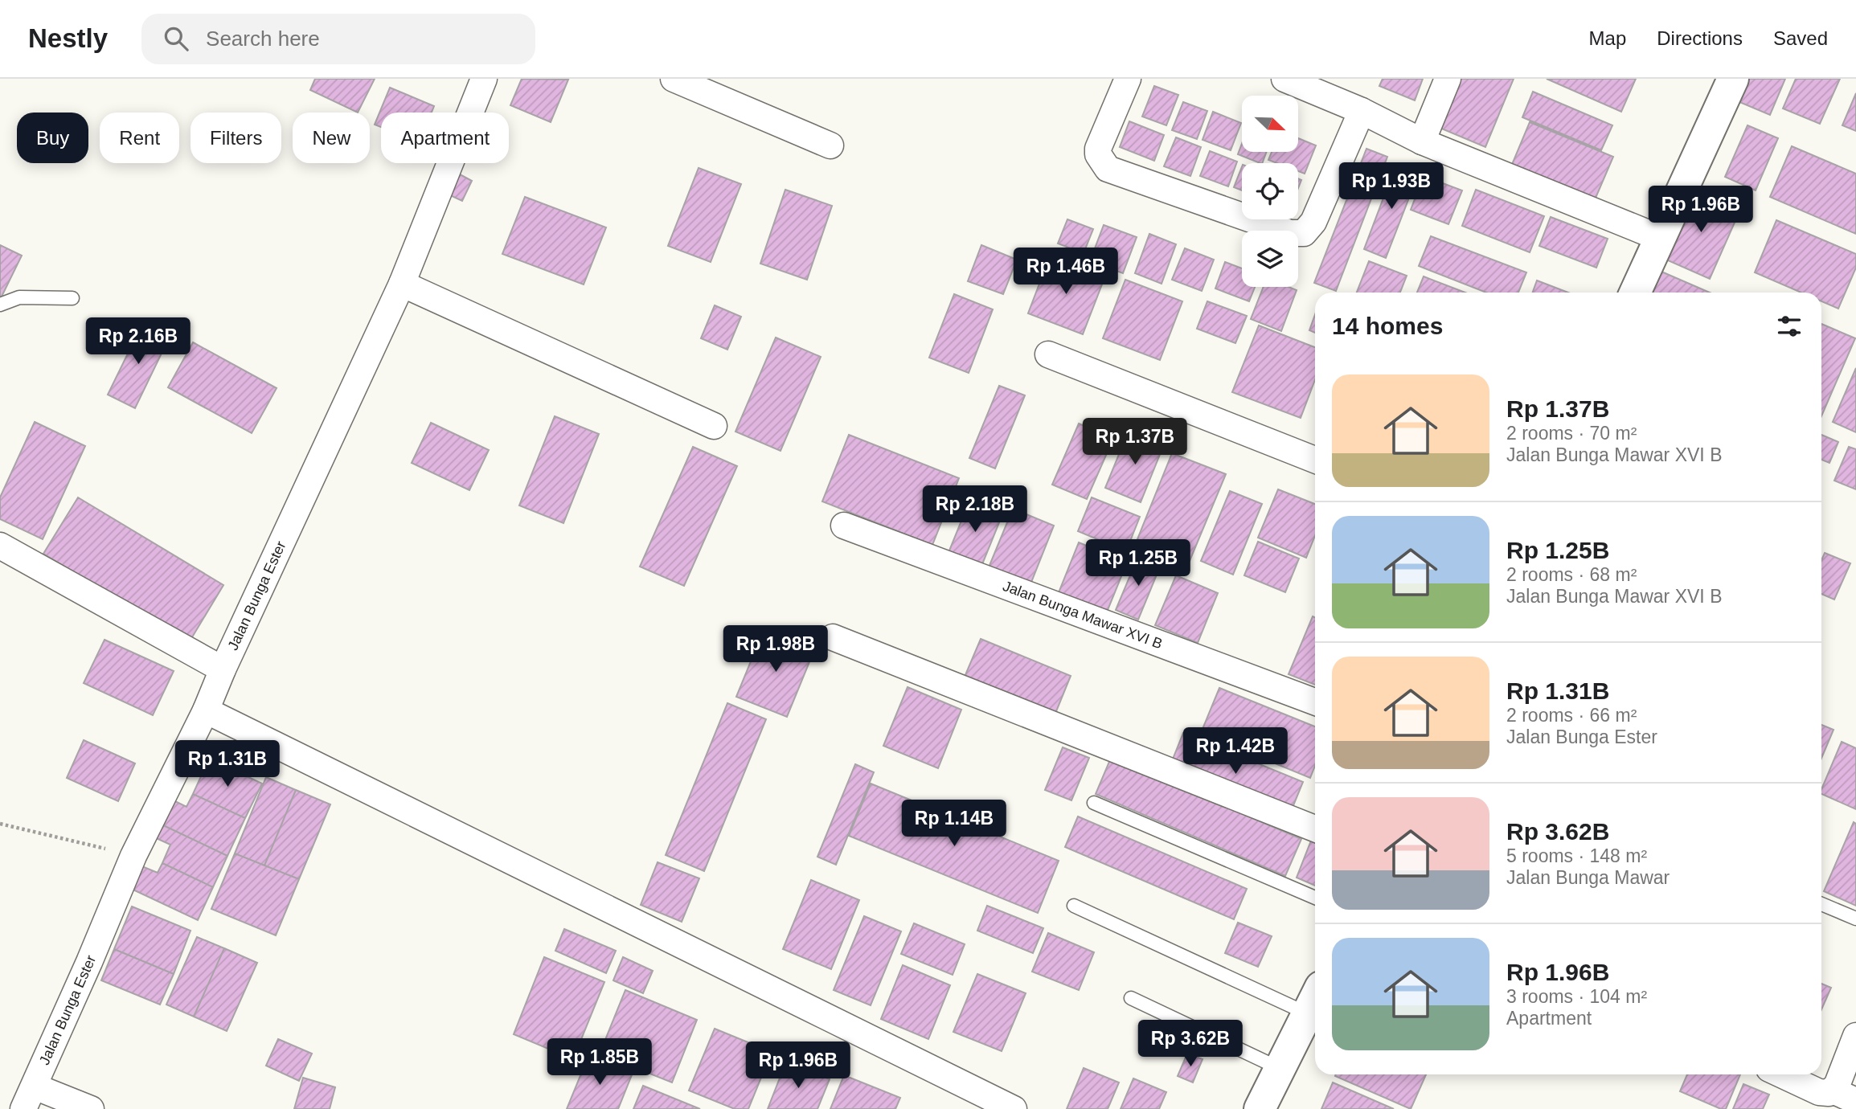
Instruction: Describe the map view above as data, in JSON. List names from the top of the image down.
{
  "streets": {
    "street": ["Jalan Bunga Ester", "Jalan Bunga Mawar XVI B"]
  },
  "north": "bottom right",
  "page": {
    "header": "Nestly",
    "search": "Search here",
    "nav": ["Map", "Directions", "Saved"],
    "chip": [
      "Buy",
      "Rent",
      "Filters",
      "New",
      "Apartment"
    ],
    "price": [
      "Rp 1.93B",
      "Rp 1.96B",
      "Rp 1.46B",
      "Rp 2.16B",
      "Rp 1.37B",
      "Rp 2.18B",
      "Rp 1.25B",
      "Rp 1.98B",
      "Rp 1.42B",
      "Rp 1.31B",
      "Rp 1.14B",
      "Rp 3.62B",
      "Rp 1.85B",
      "Rp 1.96B"
    ],
    "heading": "14 homes",
    "list": [
      {
        "name": "Rp 1.37B",
        "note": "2 rooms · 70 m² · Jalan Bunga Mawar XVI B"
      },
      {
        "name": "Rp 1.25B",
        "note": "2 rooms · 68 m² · Jalan Bunga Mawar XVI B"
      },
      {
        "name": "Rp 1.31B",
        "note": "2 rooms · 66 m² · Jalan Bunga Ester"
      },
      {
        "name": "Rp 3.62B",
        "note": "5 rooms · 148 m² · Jalan Bunga Mawar"
      },
      {
        "name": "Rp 1.96B",
        "note": "3 rooms · 104 m² · Apartment"
      }
    ]
  }
}
